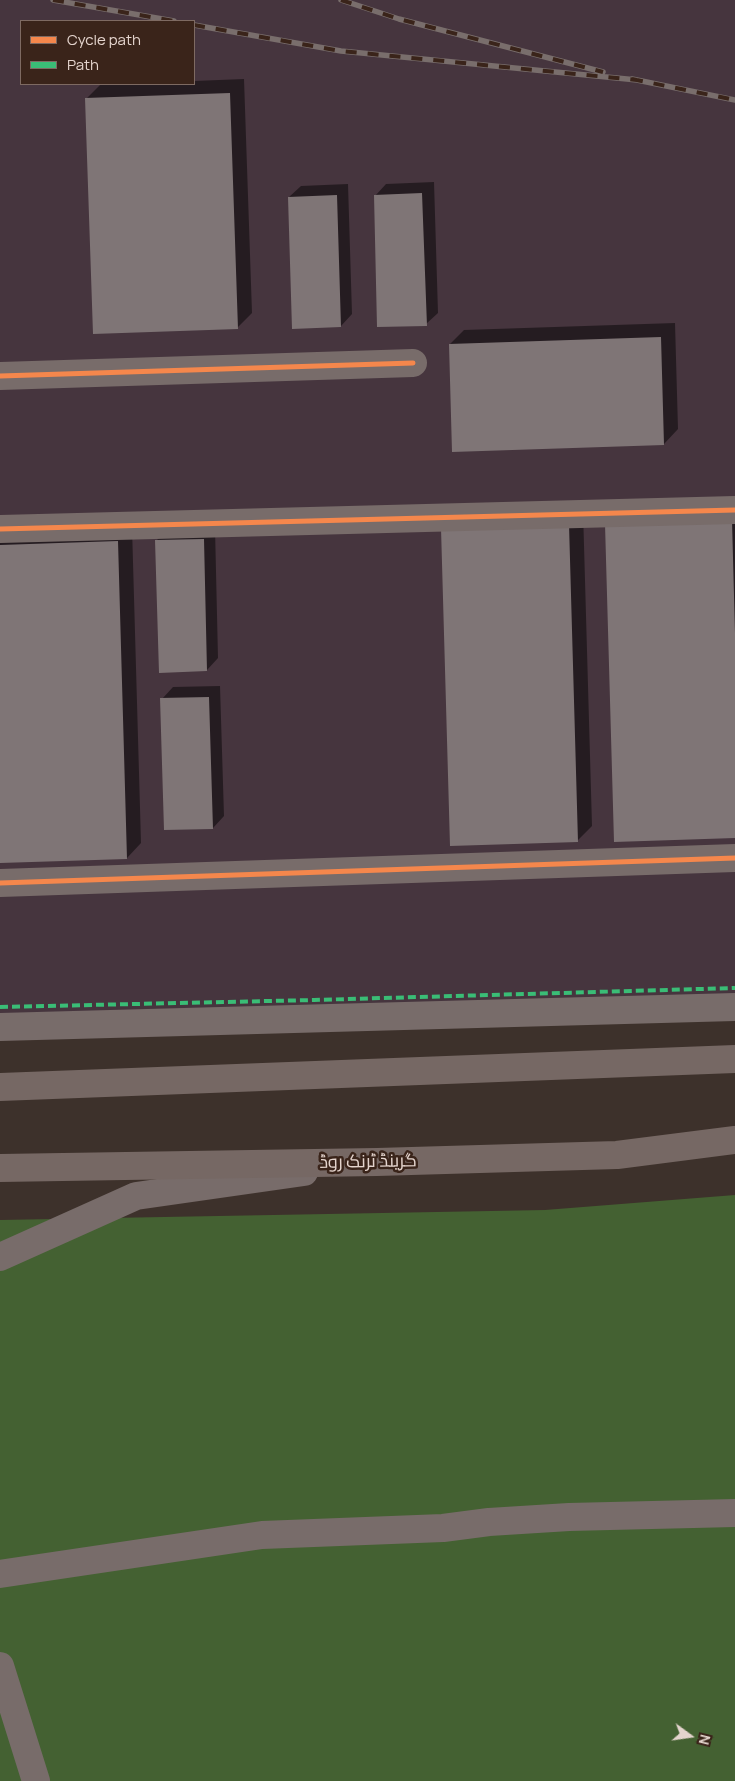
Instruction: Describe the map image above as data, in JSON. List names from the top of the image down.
{
  "streets": {
    "highway": ["گرینڈ ٹرنک روڈ"]
  },
  "legend": ["Cycle path", "Path"],
  "north": "right"
}
